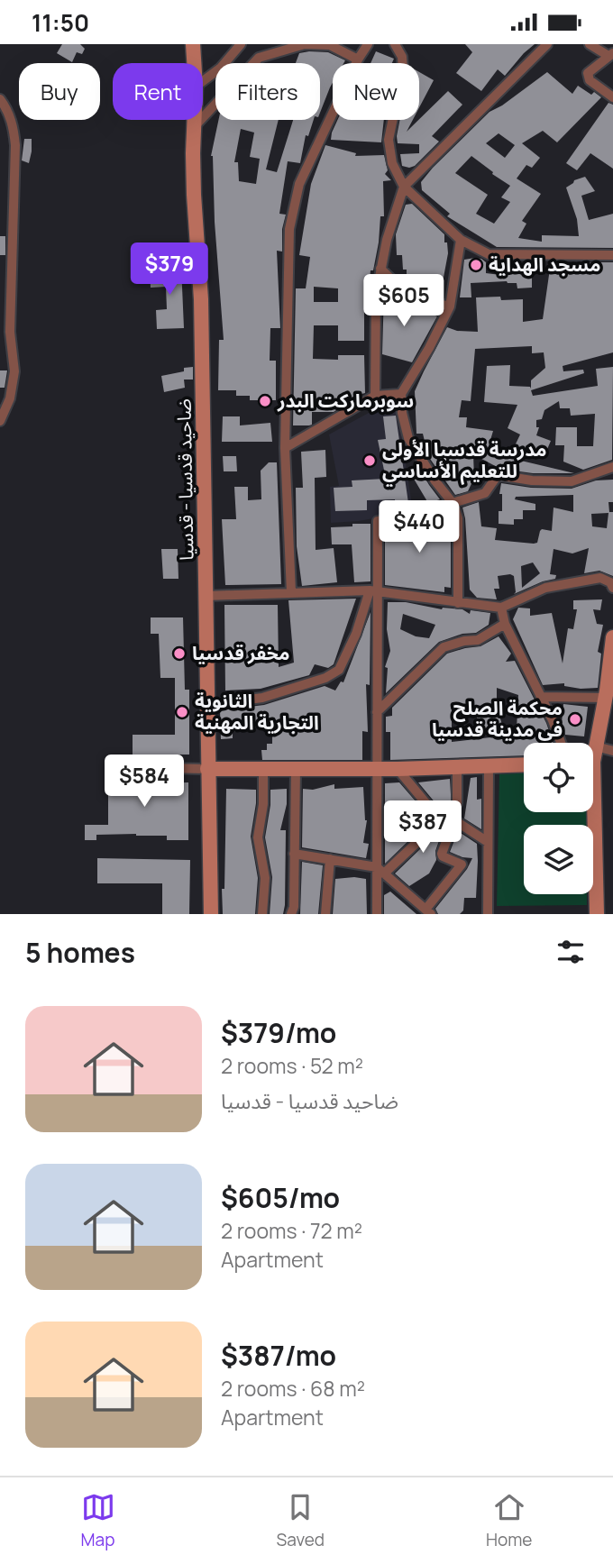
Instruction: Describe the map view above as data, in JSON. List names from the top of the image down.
{
  "streets": {
    "main road": ["ضاحيد قدسيا - قدسيا"]
  },
  "places": [
    "مسجد الهداية",
    "سوبرماركت البدر",
    "مدرسة قدسيا الأولى للتعليم الأساسي",
    "مخفر قدسيا",
    "الثانوية التجارية المهنية",
    "محكمة الصلح في مدينة قدسيا"
  ],
  "page": {
    "status": "11:50",
    "chip": [
      "Buy",
      "Rent",
      "Filters",
      "New"
    ],
    "price": [
      "$379",
      "$605",
      "$440",
      "$584",
      "$387"
    ],
    "heading": "5 homes",
    "list": [
      {
        "name": "$379/mo",
        "note": "2 rooms · 52 m² · ضاحيد قدسيا - قدسيا"
      },
      {
        "name": "$605/mo",
        "note": "2 rooms · 72 m² · Apartment"
      },
      {
        "name": "$387/mo",
        "note": "2 rooms · 68 m² · Apartment"
      }
    ],
    "tabs": ["Map", "Saved", "Home"]
  }
}
